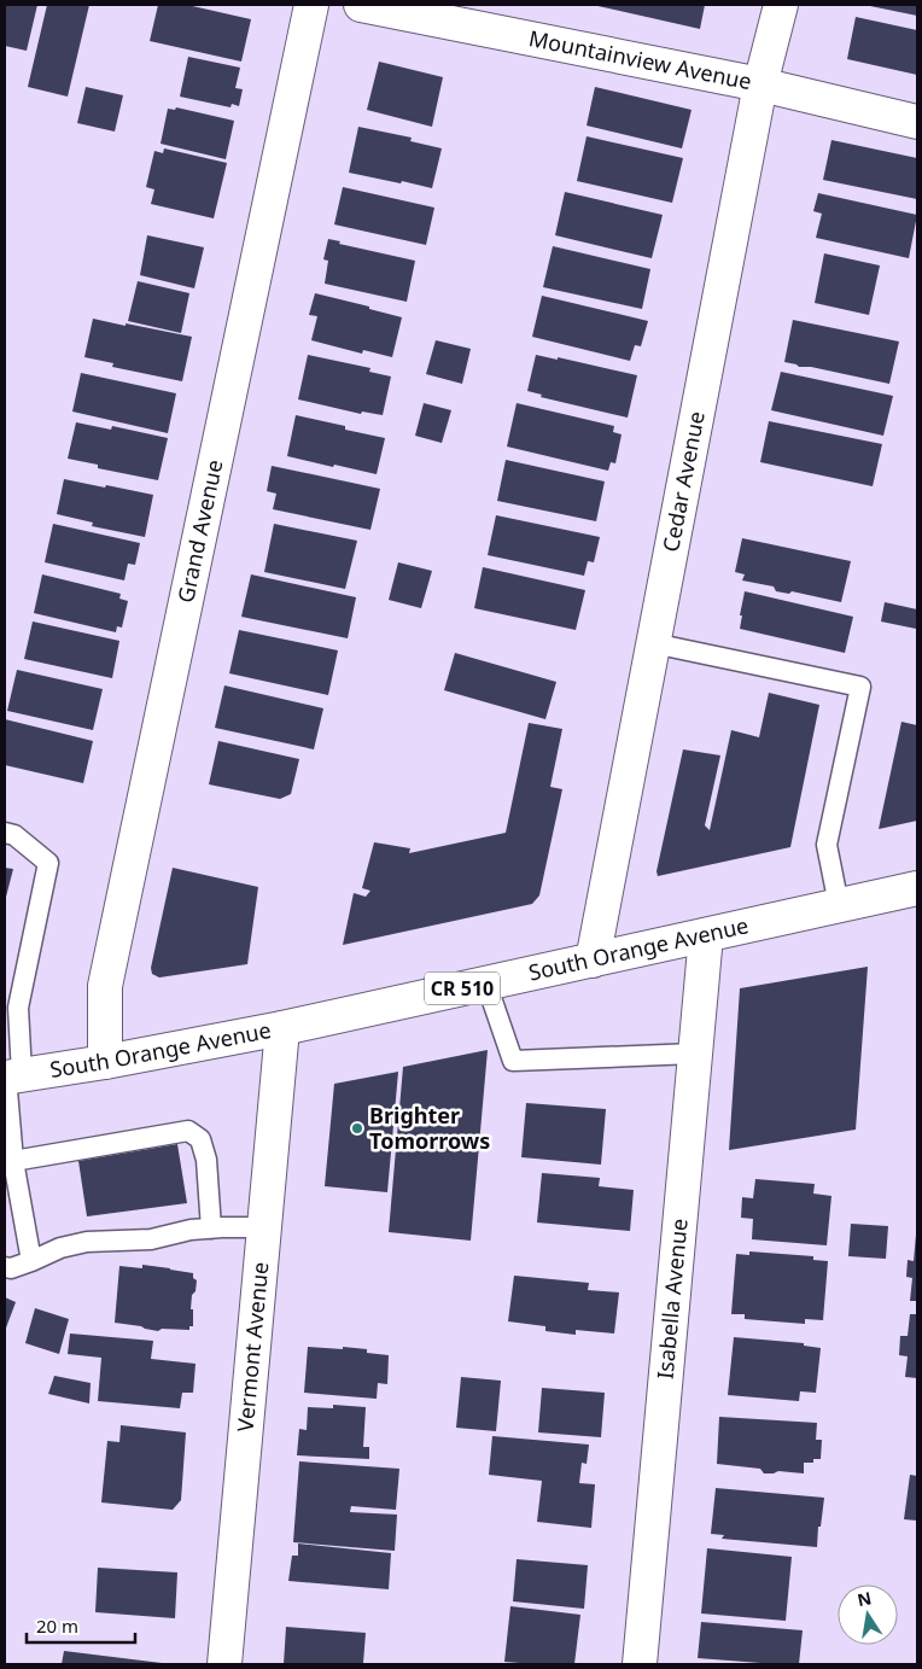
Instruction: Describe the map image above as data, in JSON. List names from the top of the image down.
{
  "streets": {
    "street": [
      "Mountainview Avenue",
      "Cedar Avenue",
      "Grand Avenue",
      "South Orange Avenue",
      "CR 510",
      "Isabella Avenue",
      "Vermont Avenue"
    ]
  },
  "crossings": [
    ["Mountainview Avenue", "Cedar Avenue"],
    ["Cedar Avenue", "South Orange Avenue"],
    ["Grand Avenue", "South Orange Avenue"],
    ["South Orange Avenue", "Isabella Avenue"],
    ["South Orange Avenue", "Vermont Avenue"]
  ],
  "places": ["Brighter Tomorrows"],
  "scale_bar": "20 m",
  "north": "top"
}
